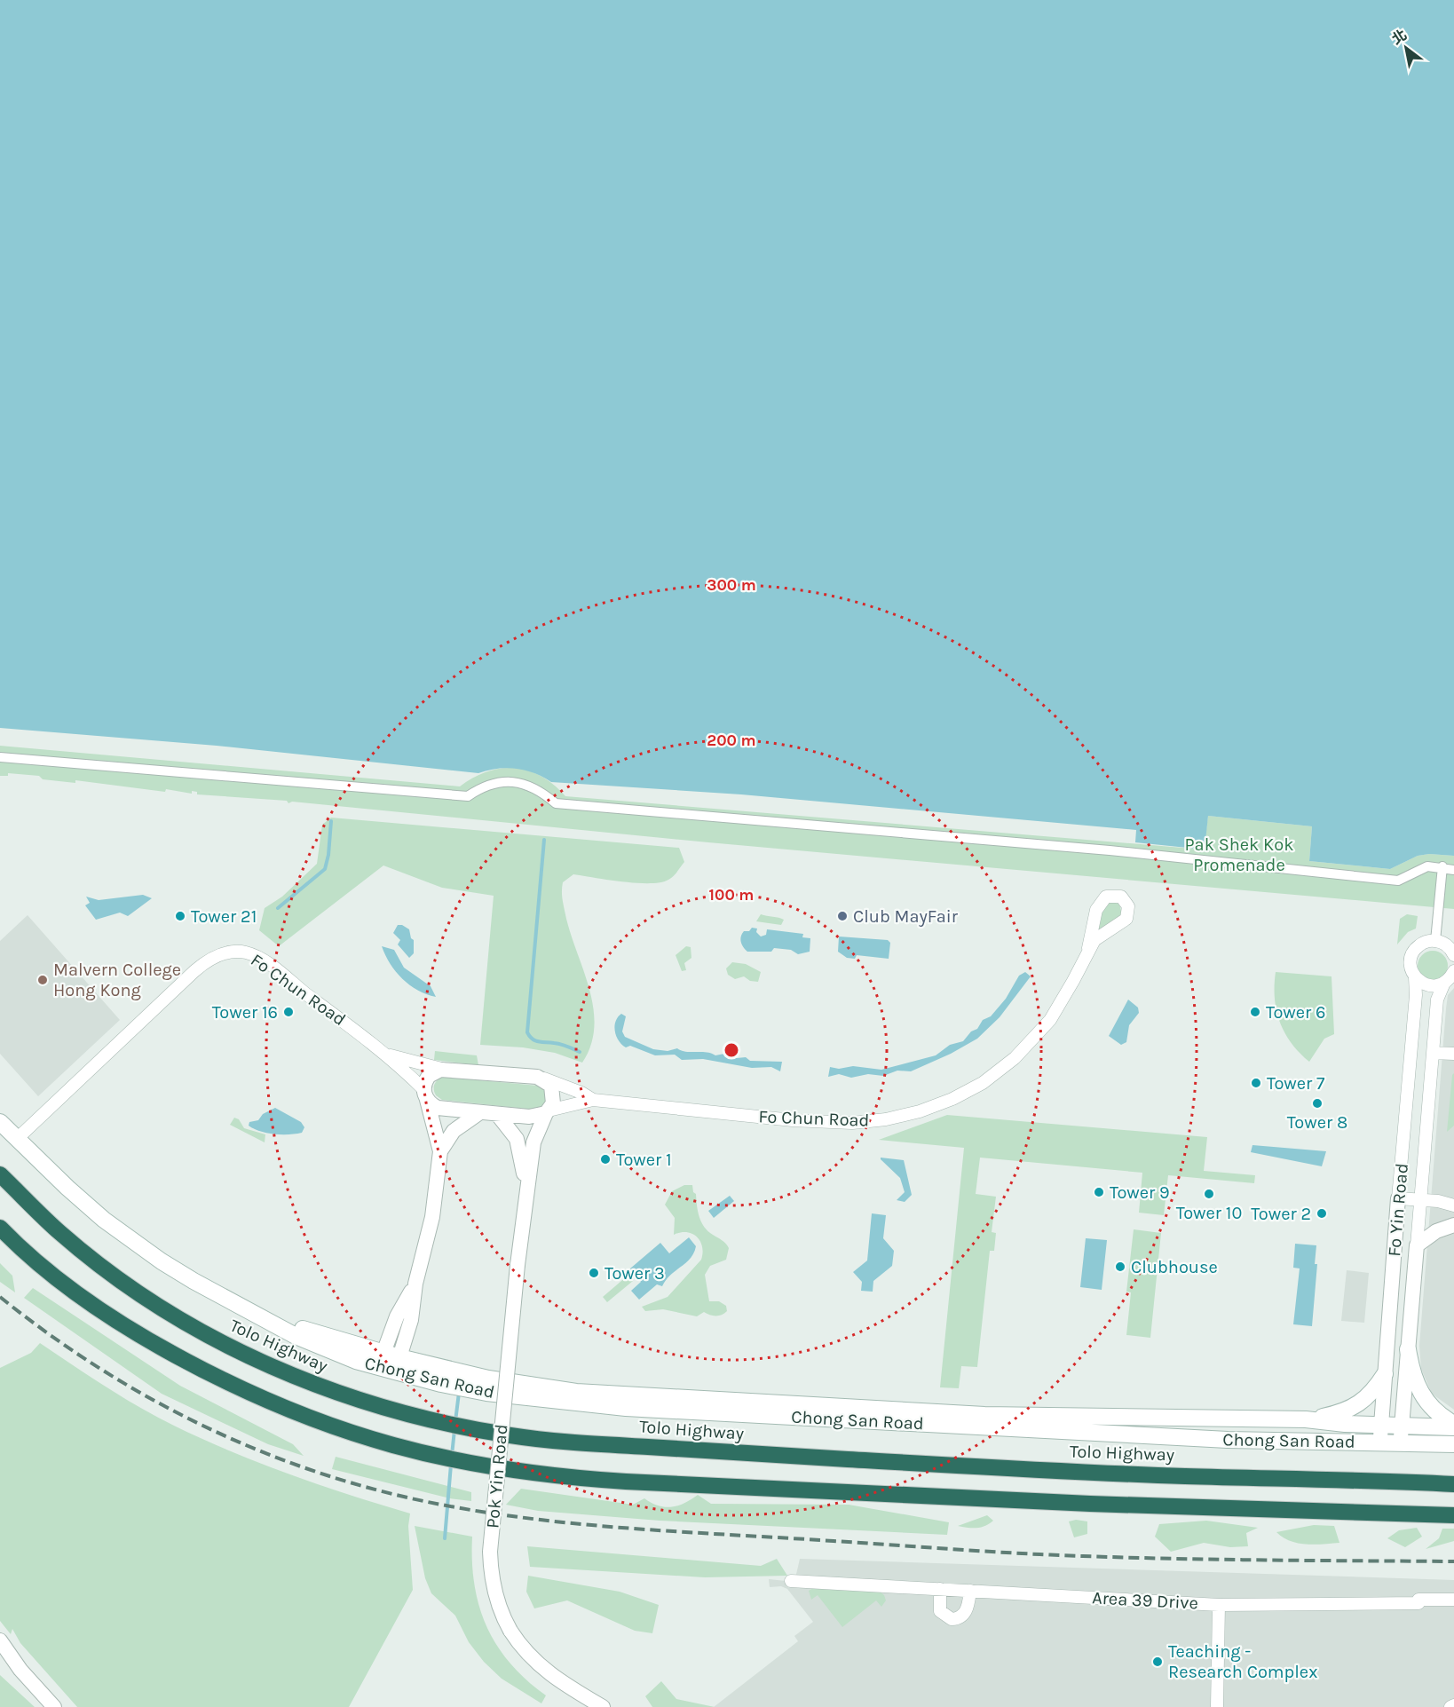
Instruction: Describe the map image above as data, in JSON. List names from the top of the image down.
{
  "streets": {
    "highway": ["Tolo Highway"],
    "main road": ["Chong San Road"],
    "street": [
      "Fo Chun Road",
      "Fo Yin Road",
      "Pok Yin Road",
      "Area 39 Drive"
    ]
  },
  "crossings": [
    ["Fo Chun Road", "Chong San Road"],
    ["Fo Chun Road", "Pok Yin Road"],
    ["Fo Yin Road", "Chong San Road"]
  ],
  "parks": ["Pak Shek Kok Promenade"],
  "places": [
    "Tower 21",
    "Club MayFair",
    "Malvern College Hong Kong",
    "Tower 16",
    "Tower 6",
    "Tower 7",
    "Tower 8",
    "Tower 1",
    "Tower 9",
    "Tower 10",
    "Tower 2",
    "Clubhouse",
    "Tower 3",
    "Teaching - Research Complex"
  ],
  "north": "top left",
  "rings": ["300 m", "200 m", "100 m"]
}
